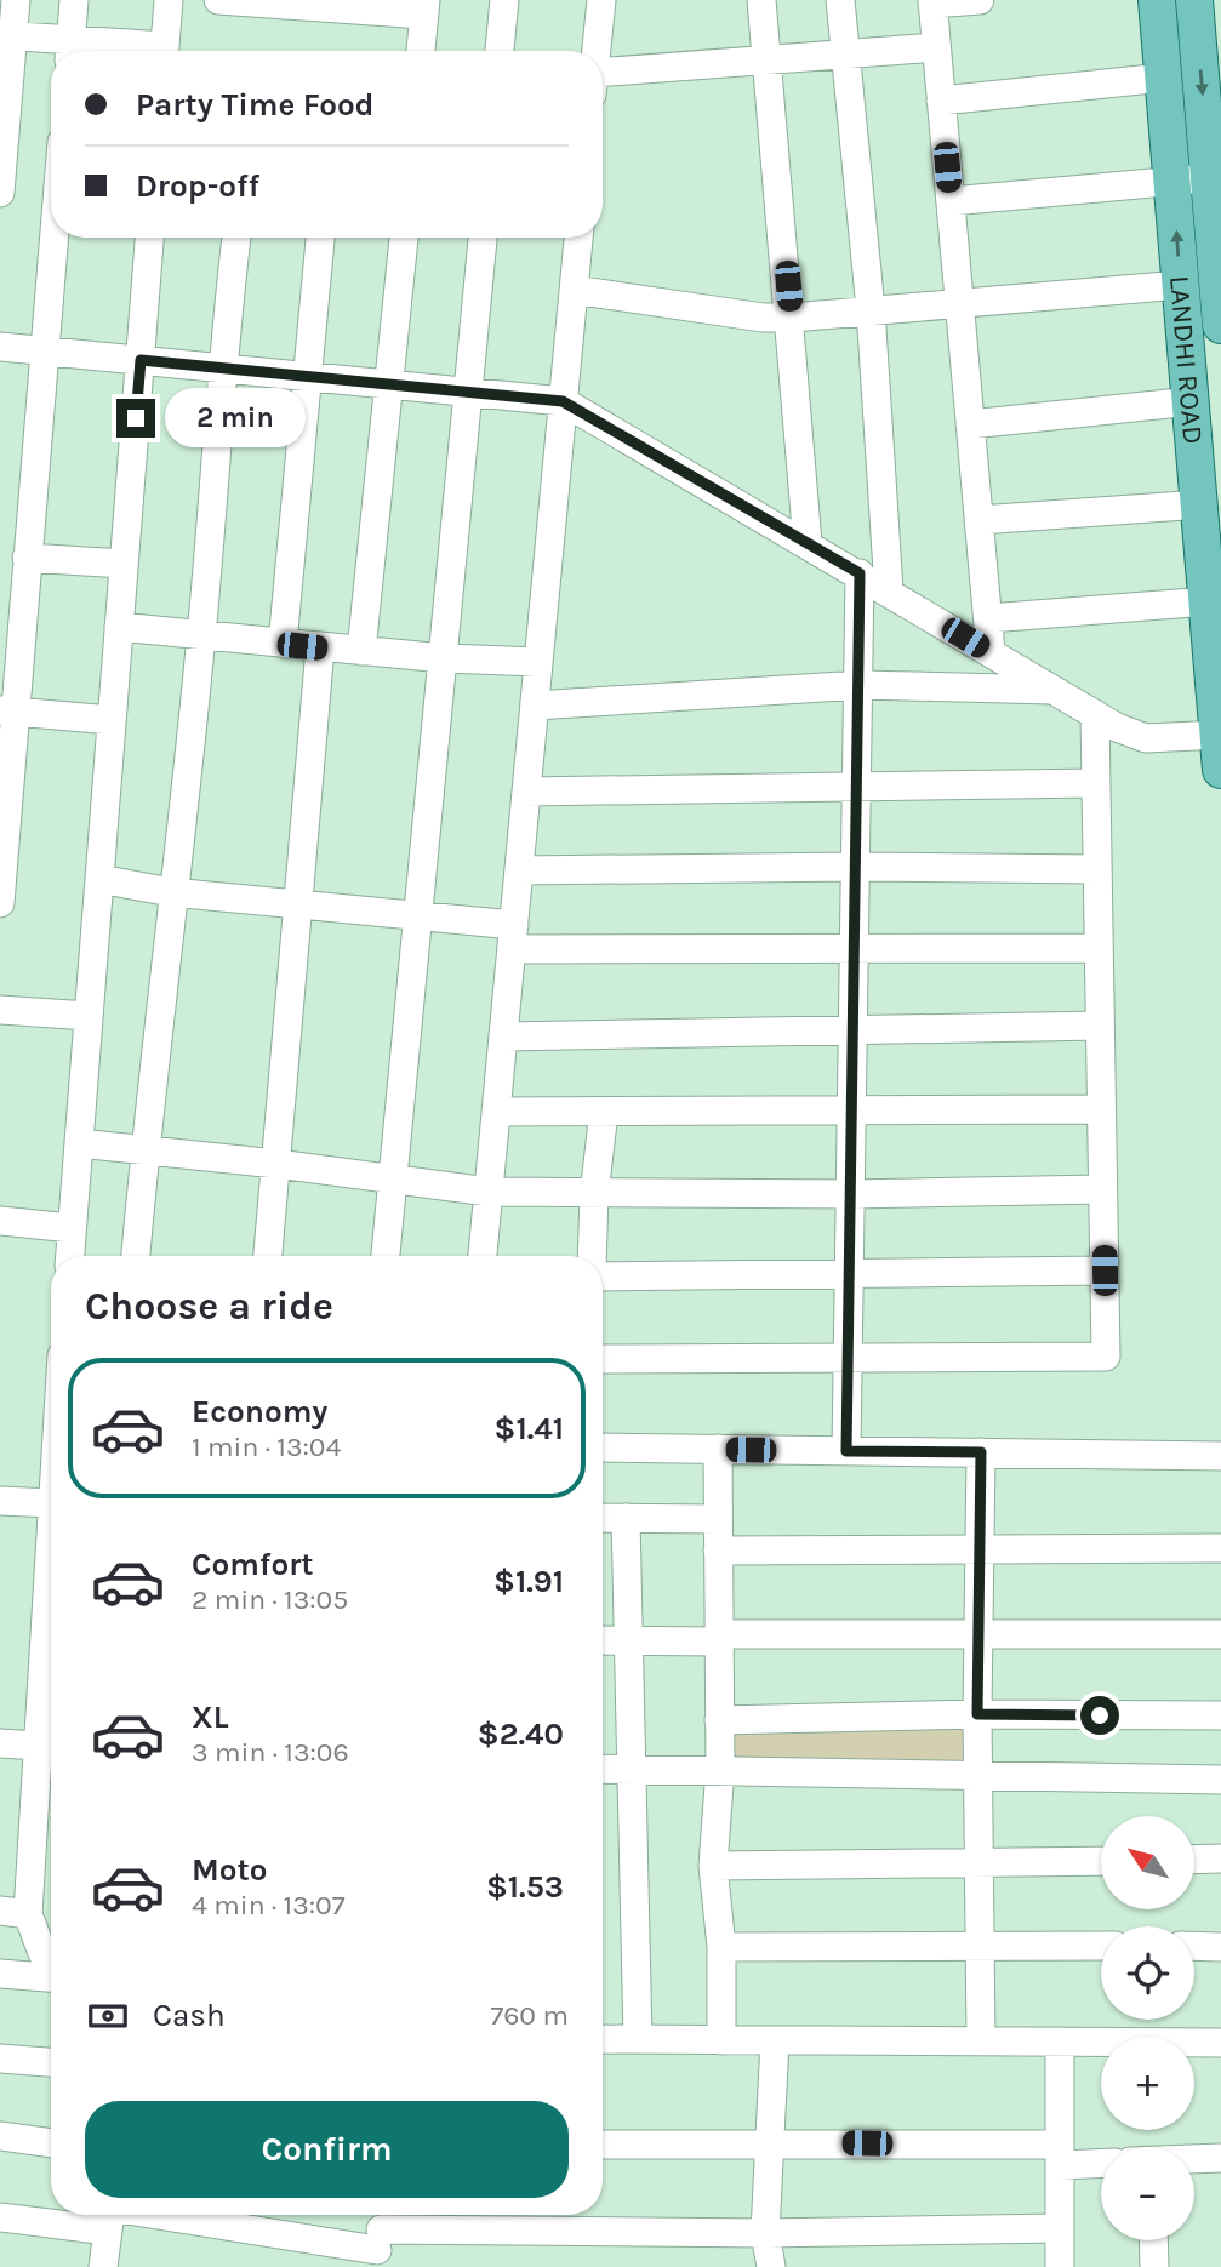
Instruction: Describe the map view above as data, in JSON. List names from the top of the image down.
{
  "streets": {
    "main road": ["LANDHI ROAD"]
  },
  "north": "top left",
  "page": {
    "banner": ["Party Time Food", "Drop-off"],
    "bubble": "2 min",
    "heading": "Choose a ride",
    "list": [
      {
        "name": "Economy",
        "note": "1 min · 13:04",
        "value": "$1.41"
      },
      {
        "name": "Comfort",
        "note": "2 min · 13:05",
        "value": "$1.91"
      },
      {
        "name": "XL",
        "note": "3 min · 13:06",
        "value": "$2.40"
      },
      {
        "name": "Moto",
        "note": "4 min · 13:07",
        "value": "$1.53"
      }
    ],
    "map_buttons": ["+", "−"],
    "pay": ["Cash", "760 m"],
    "buttons": "Confirm"
  }
}
